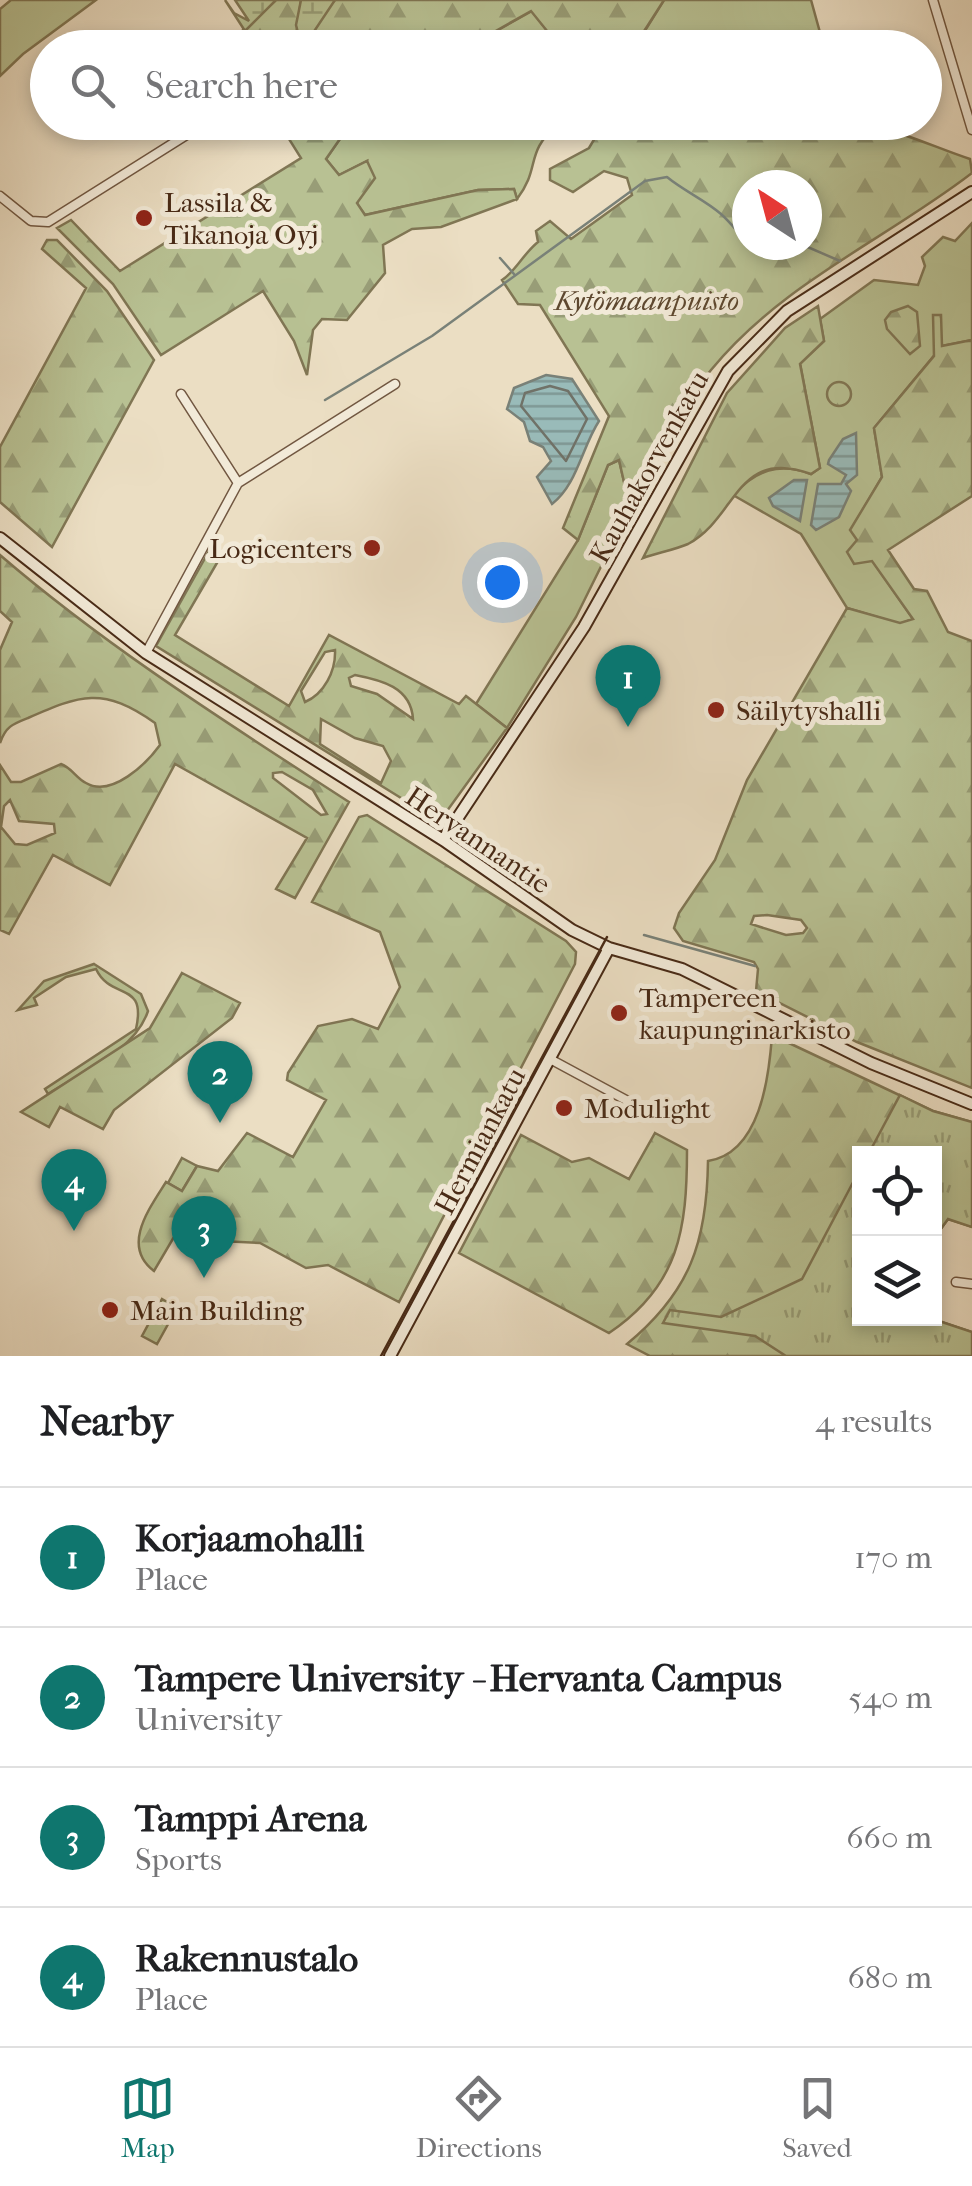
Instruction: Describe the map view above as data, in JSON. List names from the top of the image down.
{
  "streets": {
    "street": ["Kauhakorvenkatu", "Hervannantie", "Hermiankatu"]
  },
  "crossings": [
    ["Kauhakorvenkatu", "Hervannantie"],
    ["Hervannantie", "Hermiankatu"]
  ],
  "parks": ["Kytömaanpuisto"],
  "places": [
    "Lassila & Tikanoja Oyj",
    "Logicenters",
    "Säilytyshalli",
    "Tampereen kaupunginarkisto",
    "Modulight",
    "Main Building"
  ],
  "north": "top left",
  "page": {
    "search": "Search here",
    "pins": [
      "1",
      "2",
      "4",
      "3"
    ],
    "heading": ["Nearby", "4 results"],
    "list": [
      {
        "mark": "1",
        "name": "Korjaamohalli",
        "note": "Place",
        "value": "170 m"
      },
      {
        "mark": "2",
        "name": "Tampere University - Hervanta Campus",
        "note": "University",
        "value": "540 m"
      },
      {
        "mark": "3",
        "name": "Tamppi Arena",
        "note": "Sports",
        "value": "660 m"
      },
      {
        "mark": "4",
        "name": "Rakennustalo",
        "note": "Place",
        "value": "680 m"
      }
    ],
    "nav": ["Map", "Directions", "Saved"]
  }
}
